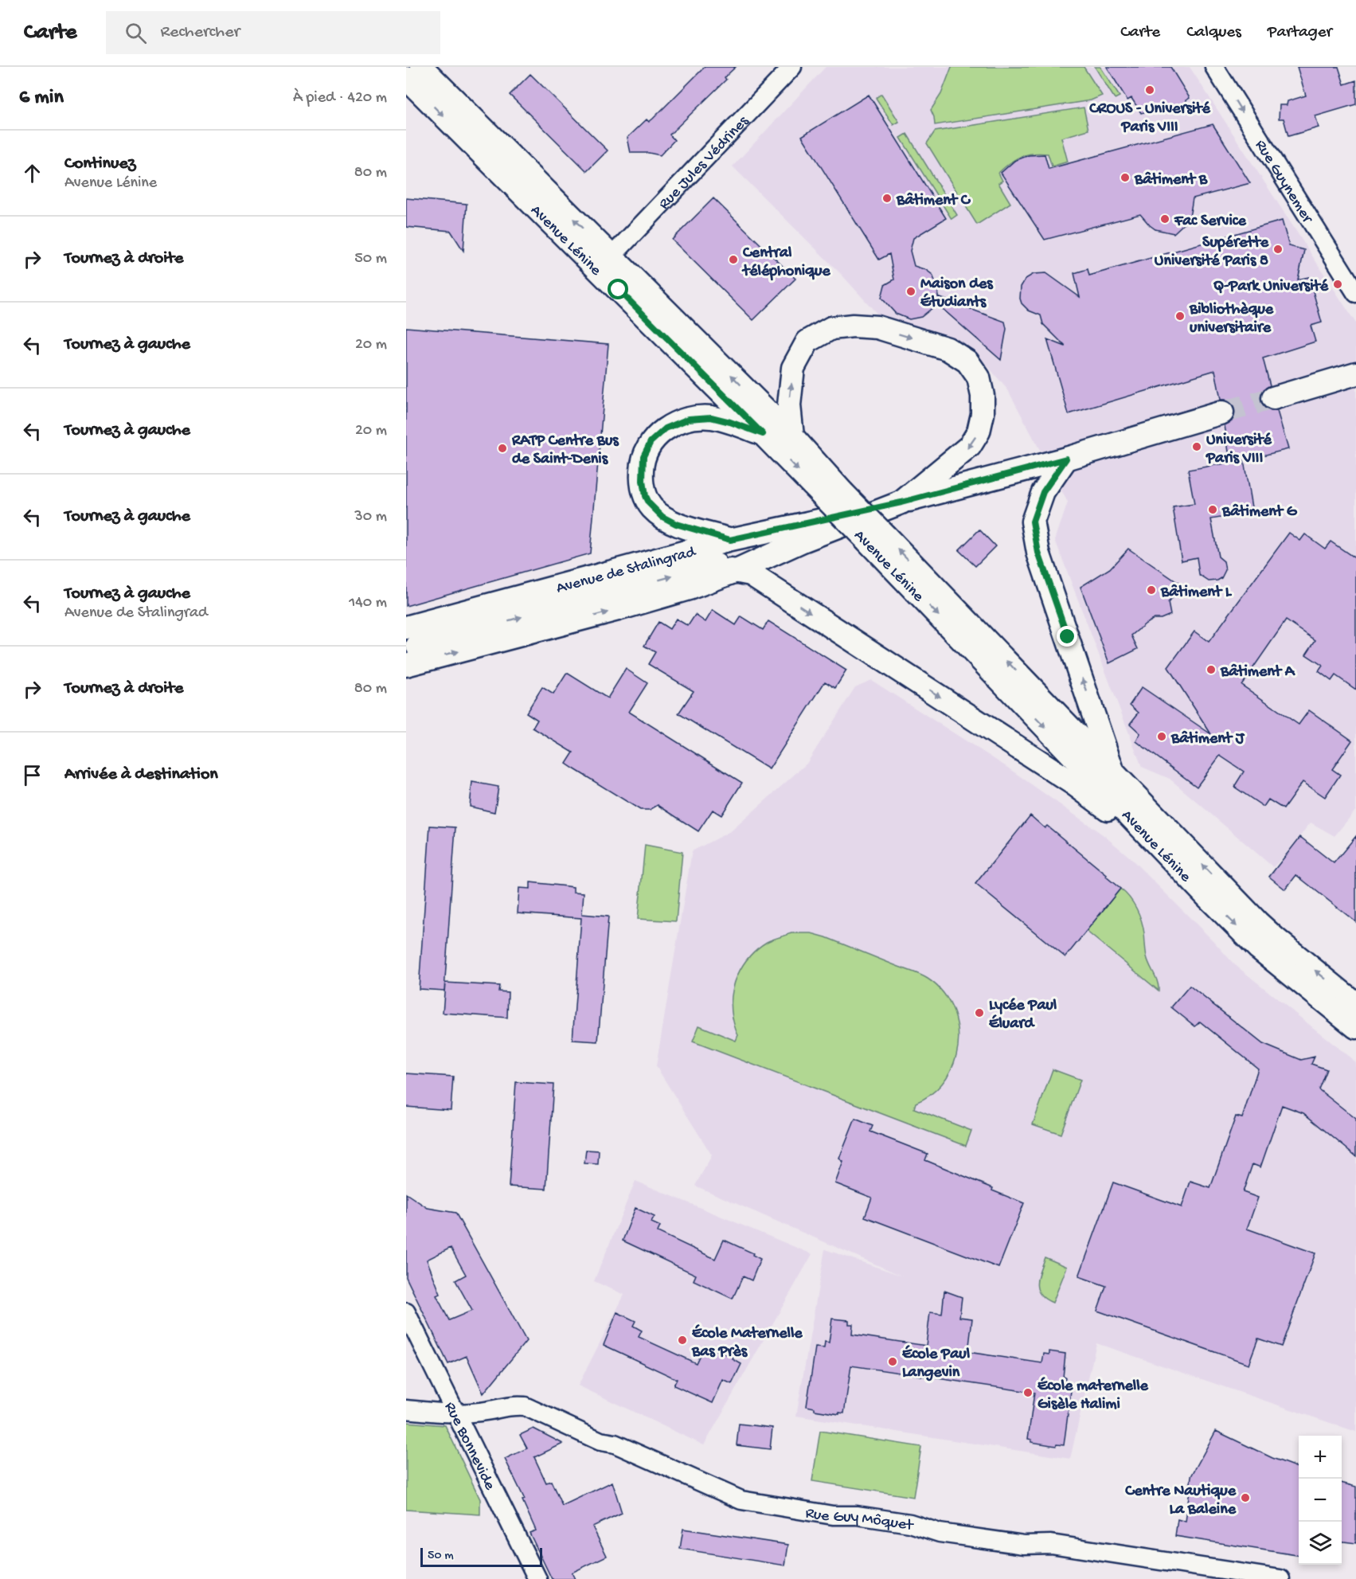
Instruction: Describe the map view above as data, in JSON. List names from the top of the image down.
{
  "streets": {
    "main road": ["Avenue Lénine", "Avenue de Stalingrad"],
    "street": [
      "Rue Jules Védrines",
      "Rue Guynemer",
      "Rue Bonnevide",
      "Rue Guy Môquet"
    ]
  },
  "crossings": [
    ["Rue Jules Védrines", "Avenue Lénine"],
    ["Rue Bonnevide", "Rue Guy Môquet"]
  ],
  "one_way": ["Rue Guynemer"],
  "places": [
    "CROUS - Université Paris VIII",
    "Bâtiment B",
    "Bâtiment C",
    "Fac Service",
    "Supérette Université Paris 8",
    "Central téléphonique",
    "Q-Park Université",
    "Maison des Étudiants",
    "Bibliothèque universitaire",
    "Université Paris VIII",
    "RATP Centre Bus de Saint-Denis",
    "Bâtiment G",
    "Bâtiment L",
    "Bâtiment A",
    "Bâtiment J",
    "Lycée Paul Éluard",
    "École Maternelle Bas Près",
    "École Paul Langevin",
    "École maternelle Gisèle Halimi",
    "Centre Nautique La Baleine"
  ],
  "scale_bar": "50 m",
  "page": {
    "header": "Carte",
    "search": "Rechercher",
    "nav": ["Carte", "Calques", "Partager"],
    "heading": ["6 min", "À pied · 420 m"],
    "list": [
      ["Continuez", "Avenue Lénine", "80 m"],
      ["Tournez à droite", "50 m"],
      ["Tournez à gauche", "20 m"],
      ["Tournez à gauche", "20 m"],
      ["Tournez à gauche", "30 m"],
      ["Tournez à gauche", "Avenue de Stalingrad", "140 m"],
      ["Tournez à droite", "80 m"],
      "Arrivée à destination"
    ],
    "map_buttons": ["+", "−"],
    "scale": "50 m"
  }
}
